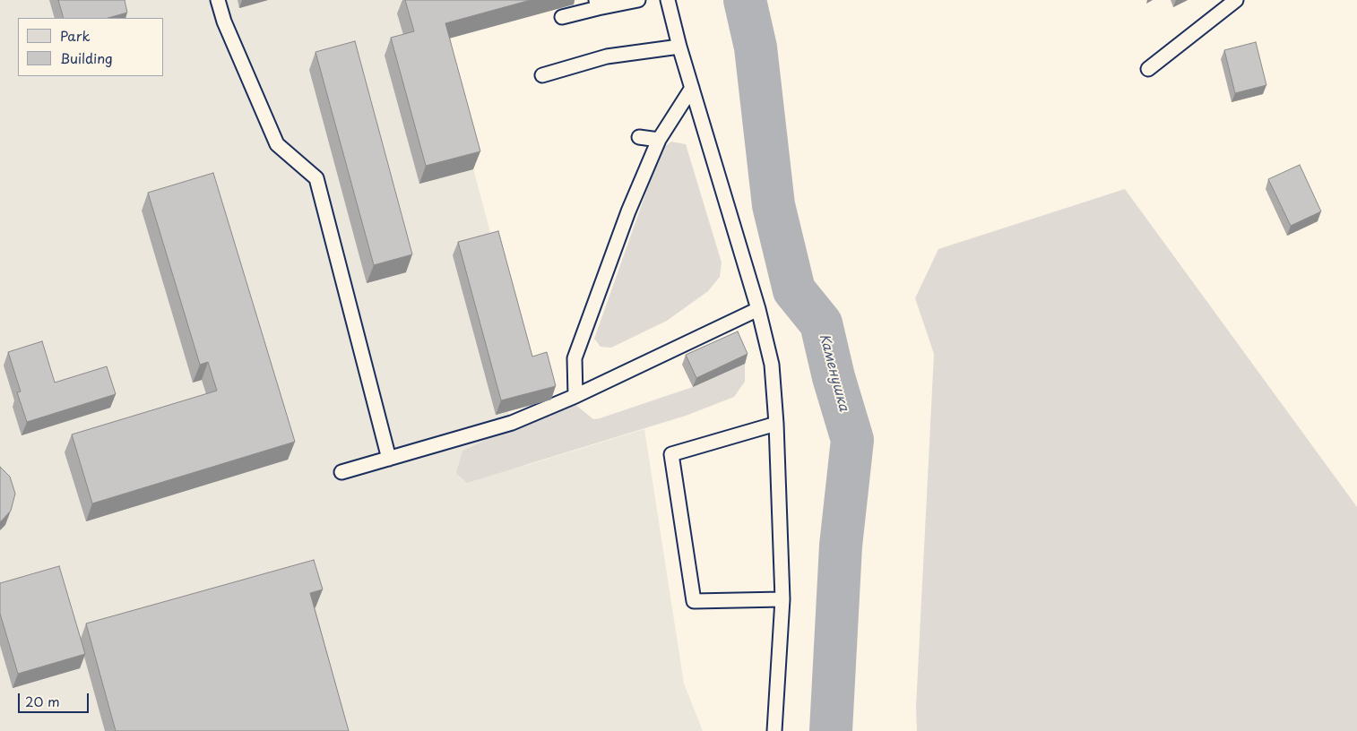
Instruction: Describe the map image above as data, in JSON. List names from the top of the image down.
{
  "water": ["Каменушка"],
  "legend": ["Park", "Building"],
  "scale_bar": "20 m"
}
